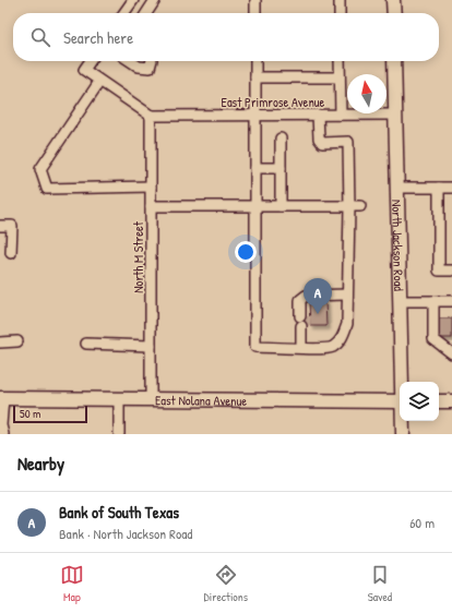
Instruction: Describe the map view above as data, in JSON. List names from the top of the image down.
{
  "streets": {
    "main road": ["North Jackson Road", "East Nolana Avenue"],
    "street": ["East Primrose Avenue", "North M Street"]
  },
  "crossings": [
    ["East Primrose Avenue", "North Jackson Road"],
    ["East Primrose Avenue", "North M Street"],
    ["North M Street", "East Nolana Avenue"]
  ],
  "scale_bar": "50 m",
  "north": "top",
  "page": {
    "search": "Search here",
    "pins": "A",
    "scale": "50 m",
    "heading": "Nearby",
    "list": [
      {
        "mark": "A",
        "name": "Bank of South Texas",
        "note": "Bank · North Jackson Road",
        "value": "60 m"
      }
    ],
    "nav": ["Map", "Directions", "Saved"]
  }
}
